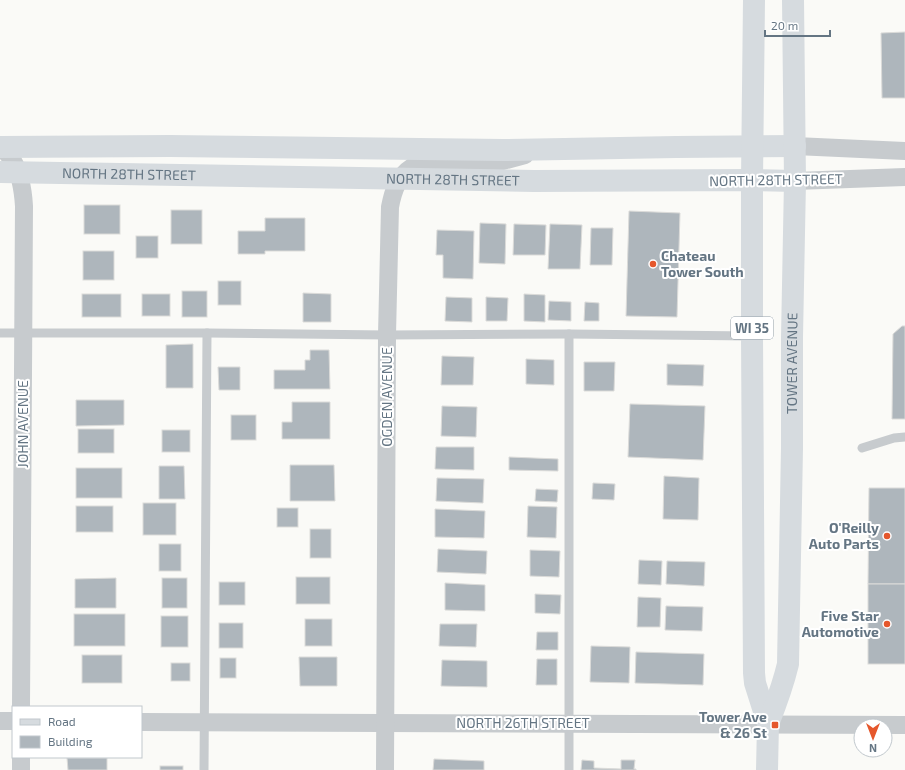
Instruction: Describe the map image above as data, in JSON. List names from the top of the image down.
{
  "streets": {
    "main road": ["NORTH 28TH STREET", "WI 35", "TOWER AVENUE"],
    "street": ["OGDEN AVENUE", "JOHN AVENUE", "NORTH 26TH STREET"]
  },
  "crossings": [
    ["NORTH 28TH STREET", "TOWER AVENUE"],
    ["NORTH 28TH STREET", "OGDEN AVENUE"],
    ["NORTH 28TH STREET", "JOHN AVENUE"],
    ["TOWER AVENUE", "NORTH 26TH STREET"],
    ["OGDEN AVENUE", "NORTH 26TH STREET"]
  ],
  "places": {
    "other": ["Chateau Tower South", "O'Reilly Auto Parts", "Five Star Automotive"],
    "transit": ["Tower Ave & 26 St"]
  },
  "legend": ["Road", "Building"],
  "scale_bar": "20 m",
  "north": "bottom"
}
